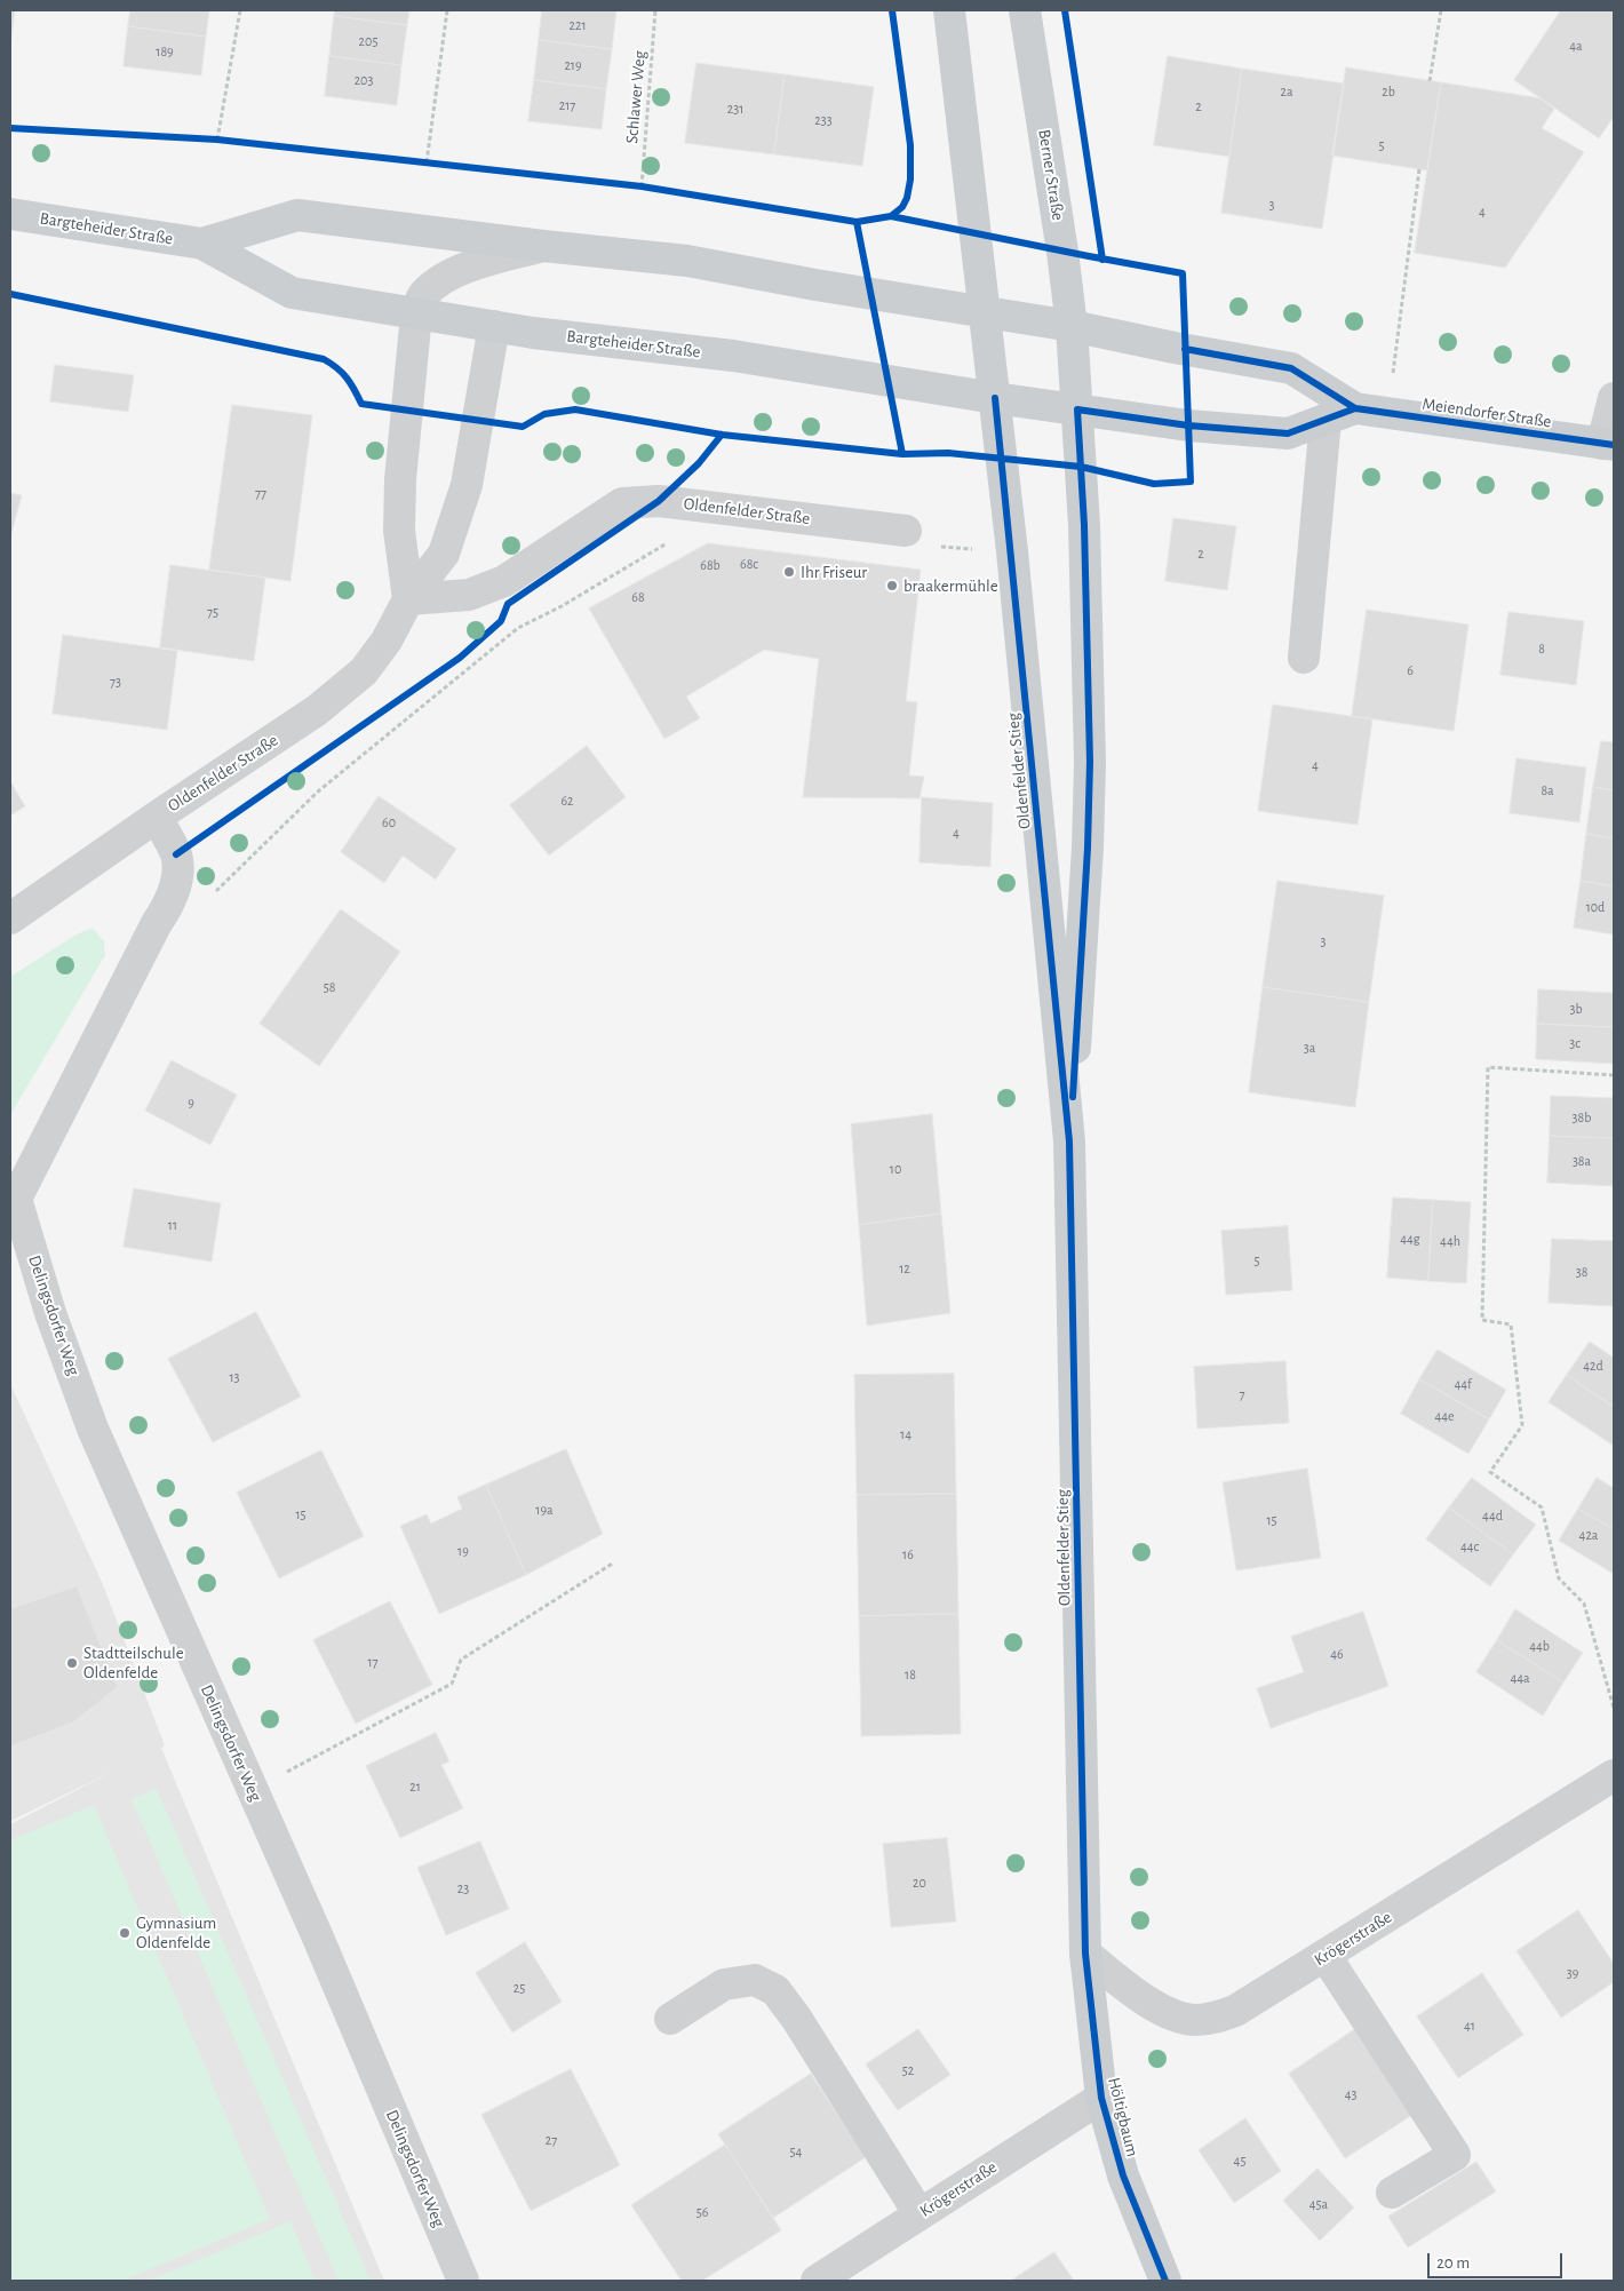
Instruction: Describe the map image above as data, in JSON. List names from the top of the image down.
{
  "streets": {
    "main road": [
      "Berner Straße",
      "Bargteheider Straße",
      "Meiendorfer Straße",
      "Oldenfelder Stieg",
      "Höltigbaum"
    ],
    "street": ["Oldenfelder Straße", "Delingsdorfer Weg", "Krögerstraße"],
    "path": ["Schlawer Weg"]
  },
  "crossings": [
    ["Berner Straße", "Bargteheider Straße"],
    ["Berner Straße", "Meiendorfer Straße"],
    ["Berner Straße", "Oldenfelder Stieg"],
    ["Bargteheider Straße", "Meiendorfer Straße"],
    ["Bargteheider Straße", "Oldenfelder Straße"],
    ["Bargteheider Straße", "Oldenfelder Stieg"],
    ["Meiendorfer Straße", "Oldenfelder Stieg"],
    ["Oldenfelder Straße", "Delingsdorfer Weg"],
    ["Oldenfelder Stieg", "Krögerstraße"],
    ["Oldenfelder Stieg", "Höltigbaum"],
    ["Krögerstraße", "Höltigbaum"]
  ],
  "places": [
    "Ihr Friseur",
    "braakermühle",
    "Stadtteilschule Oldenfelde",
    "Gymnasium Oldenfelde"
  ],
  "house_numbers": [
    "221",
    "205",
    "4a",
    "189",
    "219",
    "203",
    "2a",
    "2b",
    "217",
    "2",
    "231",
    "233",
    "5",
    "3",
    "4",
    "77",
    "2",
    "68c",
    "68b",
    "68",
    "75",
    "8",
    "6",
    "73",
    "4",
    "8a",
    "62",
    "60",
    "4",
    "10d",
    "3",
    "58",
    "3b",
    "3c",
    "3a",
    "9",
    "38b",
    "38a",
    "10",
    "11",
    "44g",
    "44h",
    "5",
    "12",
    "38",
    "42d",
    "13",
    "44f",
    "7",
    "44e",
    "14",
    "19a",
    "15",
    "44d",
    "15",
    "42a",
    "44c",
    "19",
    "16",
    "44b",
    "46",
    "17",
    "18",
    "44a",
    "21",
    "20",
    "23",
    "39",
    "25",
    "41",
    "52",
    "43",
    "27",
    "54",
    "45",
    "45a",
    "56"
  ],
  "scale_bar": "20 m"
}
